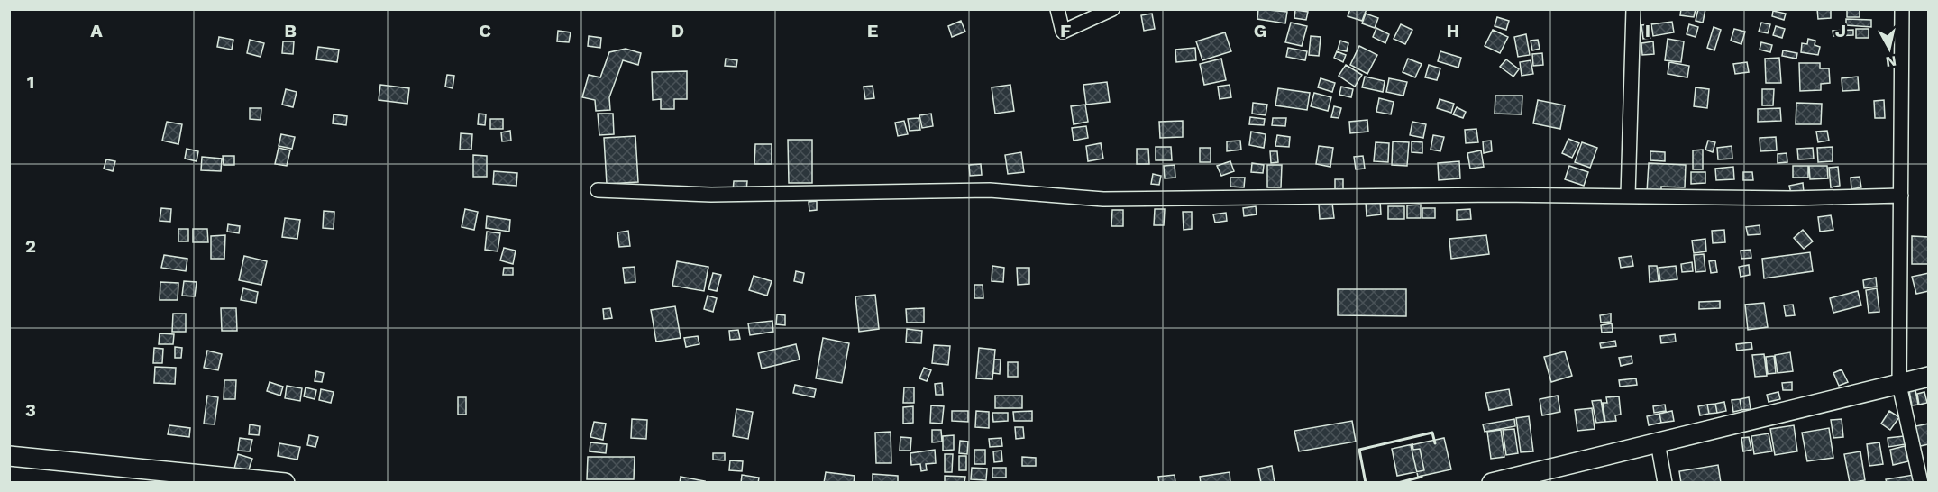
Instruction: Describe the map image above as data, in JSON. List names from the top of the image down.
{
  "north": "bottom",
  "grid": {
    "columns": [
      "A",
      "B",
      "C",
      "D",
      "E",
      "F",
      "G",
      "H",
      "I",
      "J"
    ],
    "rows": ["1", "2", "3"]
  }
}
